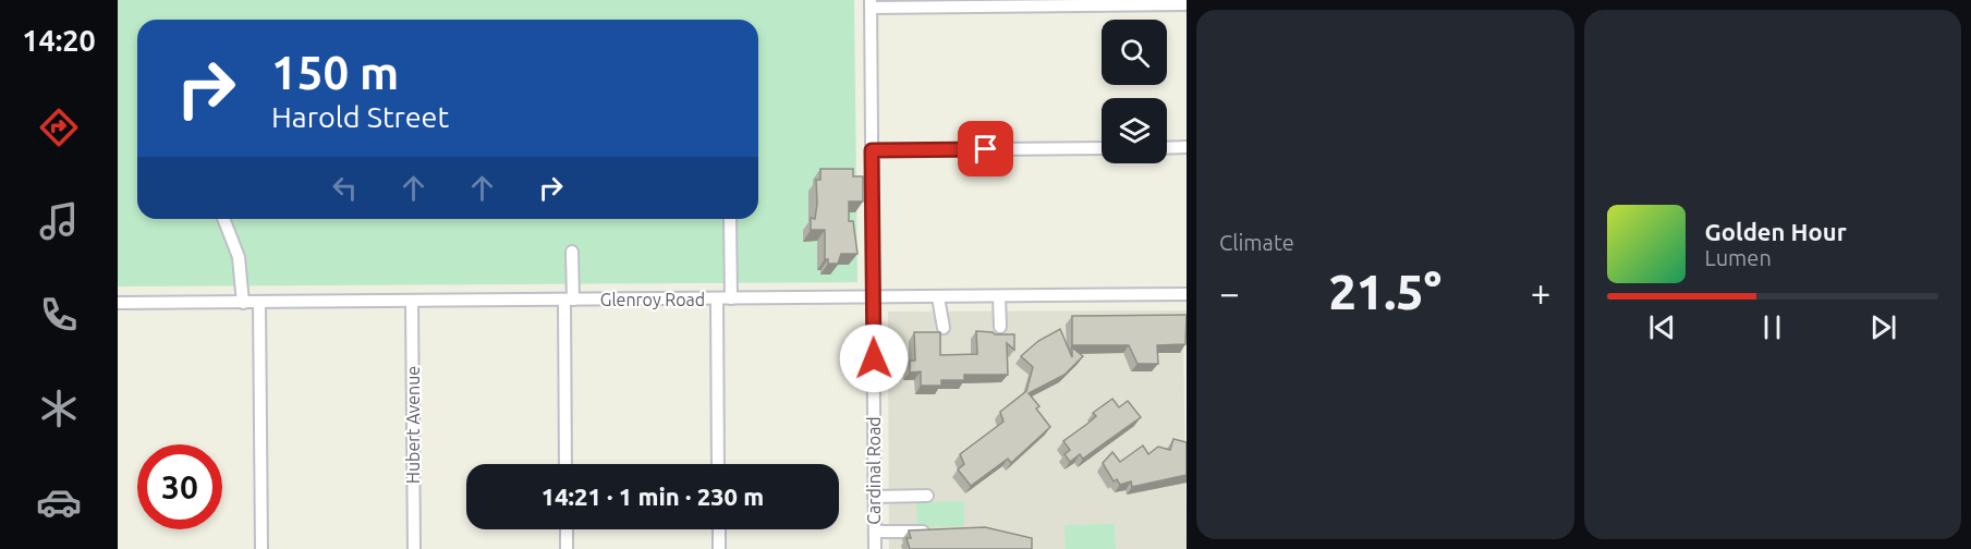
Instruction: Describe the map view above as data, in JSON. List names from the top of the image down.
{
  "streets": {
    "street": ["Glenroy Road", "Hubert Avenue", "Cardinal Road"]
  },
  "crossings": [
    ["Glenroy Road", "Hubert Avenue"],
    ["Glenroy Road", "Cardinal Road"]
  ],
  "page": {
    "tabs": "14:20",
    "tile": "Climate",
    "turn": ["150 m", "Harold Street"],
    "song": ["Golden Hour", "Lumen"],
    "heat": ["−", "21.5°", "+"],
    "limit": "30",
    "trip": "14:21 · 1 min · 230 m"
  }
}
